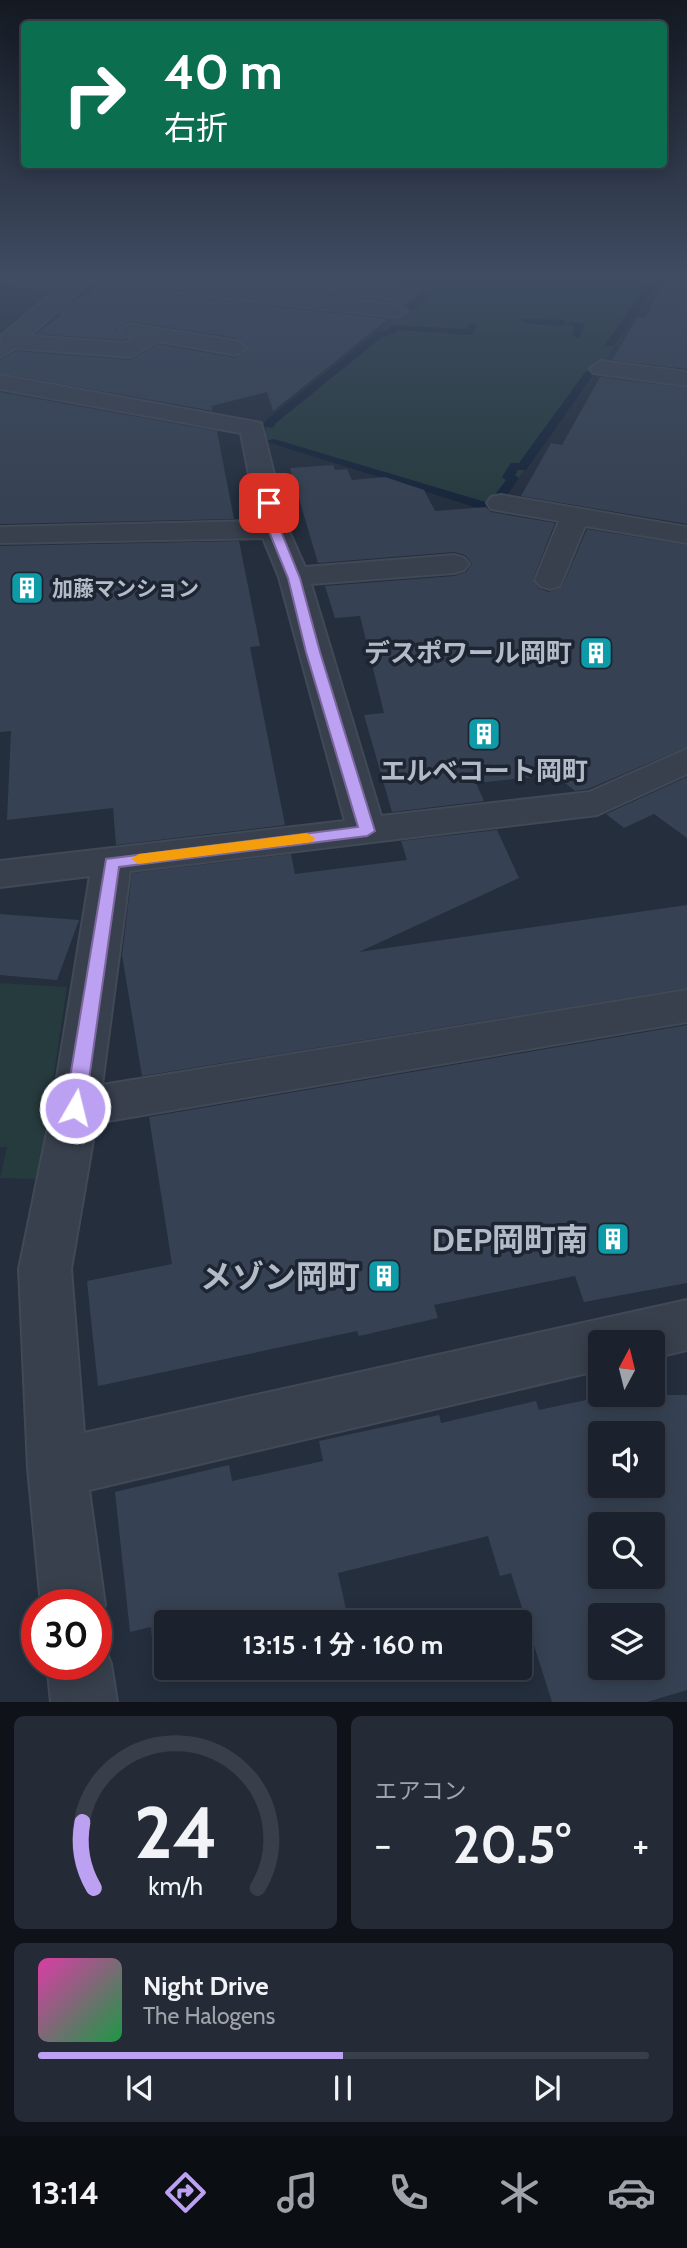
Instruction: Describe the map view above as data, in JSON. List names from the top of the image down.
{
  "places": {
    "building": [
      "加藤マンション",
      "デスポワール岡町",
      "エルベコート岡町",
      "DEP岡町南",
      "メゾン岡町"
    ]
  },
  "north": "top",
  "page": {
    "turn": ["40 m", "右折"],
    "limit": "30",
    "trip": "13:15 · 1 分 · 160 m",
    "tile": "エアコン",
    "heat": ["−", "20.5°", "+"],
    "song": ["Night Drive", "The Halogens"],
    "tabs": "13:14",
    "gauge": ["24", "km/h"]
  }
}
